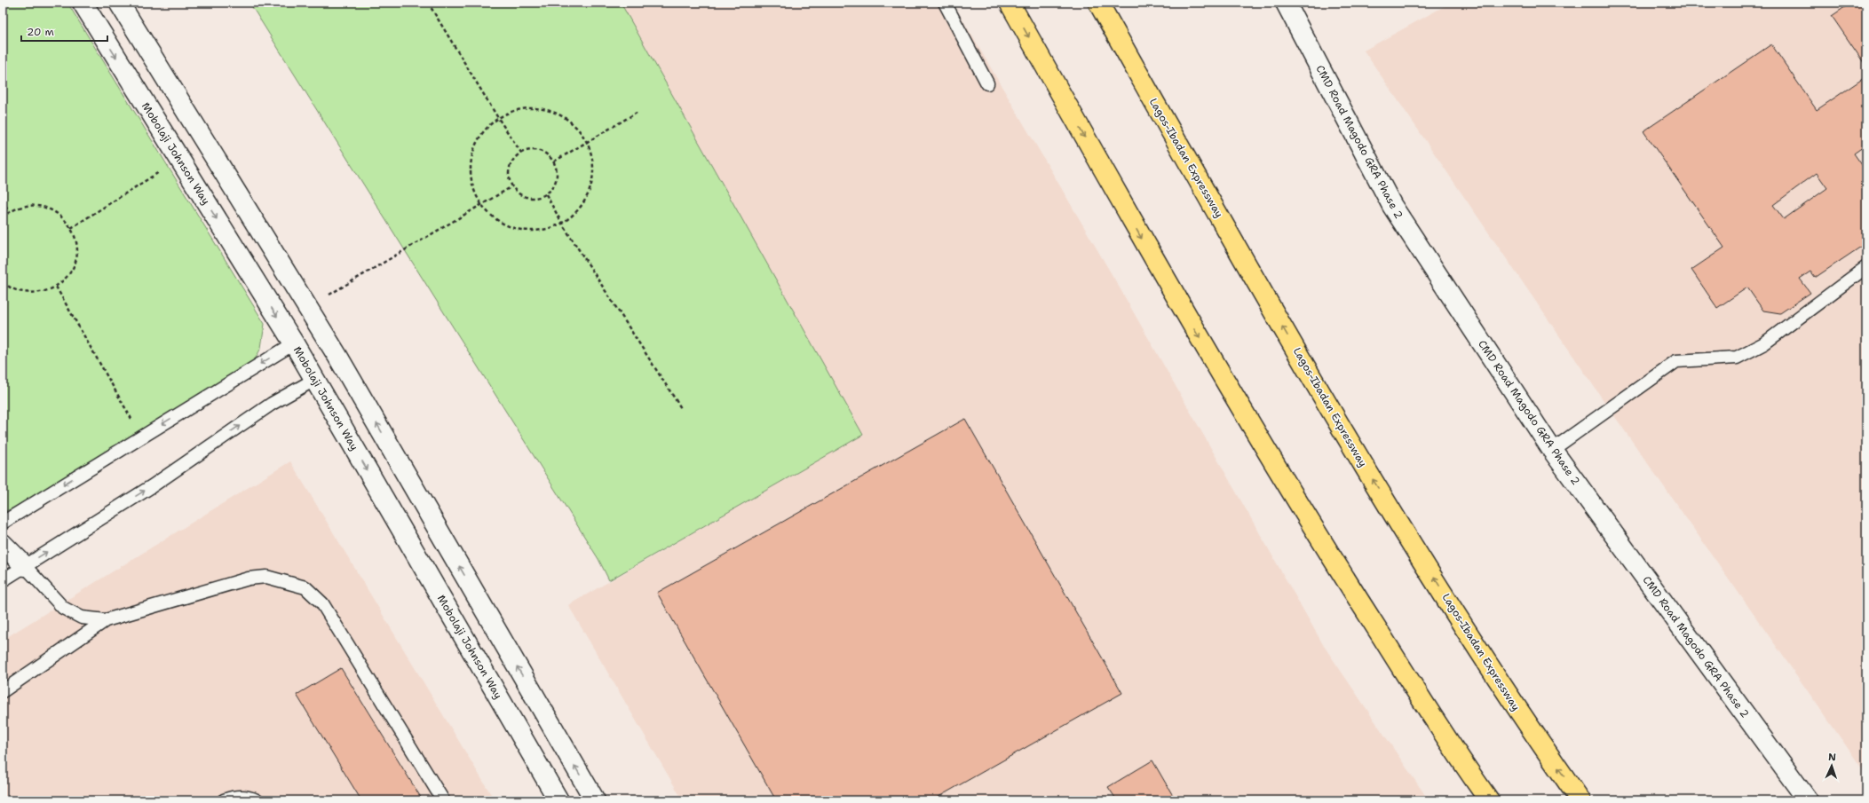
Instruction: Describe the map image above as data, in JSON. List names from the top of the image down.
{
  "streets": {
    "highway": ["Lagos-Ibadan Expressway"],
    "street": ["CMD Road Magodo GRA Phase 2", "Mobolaji Johnson Way"]
  },
  "scale_bar": "20 m",
  "north": "top"
}
